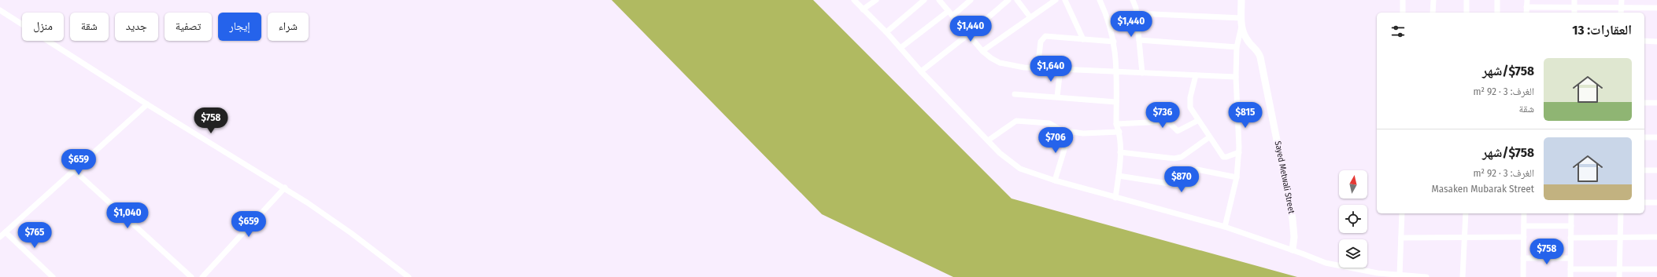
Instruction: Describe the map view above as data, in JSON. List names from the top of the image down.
{
  "streets": {
    "street": ["Sayed Metwali Street"]
  },
  "north": "top",
  "page": {
    "price": [
      "$1,440",
      "$1,440",
      "$1,640",
      "$736",
      "$815",
      "$758",
      "$706",
      "$659",
      "$870",
      "$1,040",
      "$659",
      "$765",
      "$758"
    ],
    "chip": [
      "شراء",
      "إيجار",
      "تصفية",
      "جديد",
      "شقة",
      "منزل"
    ],
    "heading": "العقارات: 13",
    "list": [
      {
        "name": "$758/شهر",
        "note": "الغرف: 3 · 92 m² · شقة"
      },
      {
        "name": "$758/شهر",
        "note": "الغرف: 3 · 92 m² · Masaken Mubarak Street"
      }
    ]
  }
}
